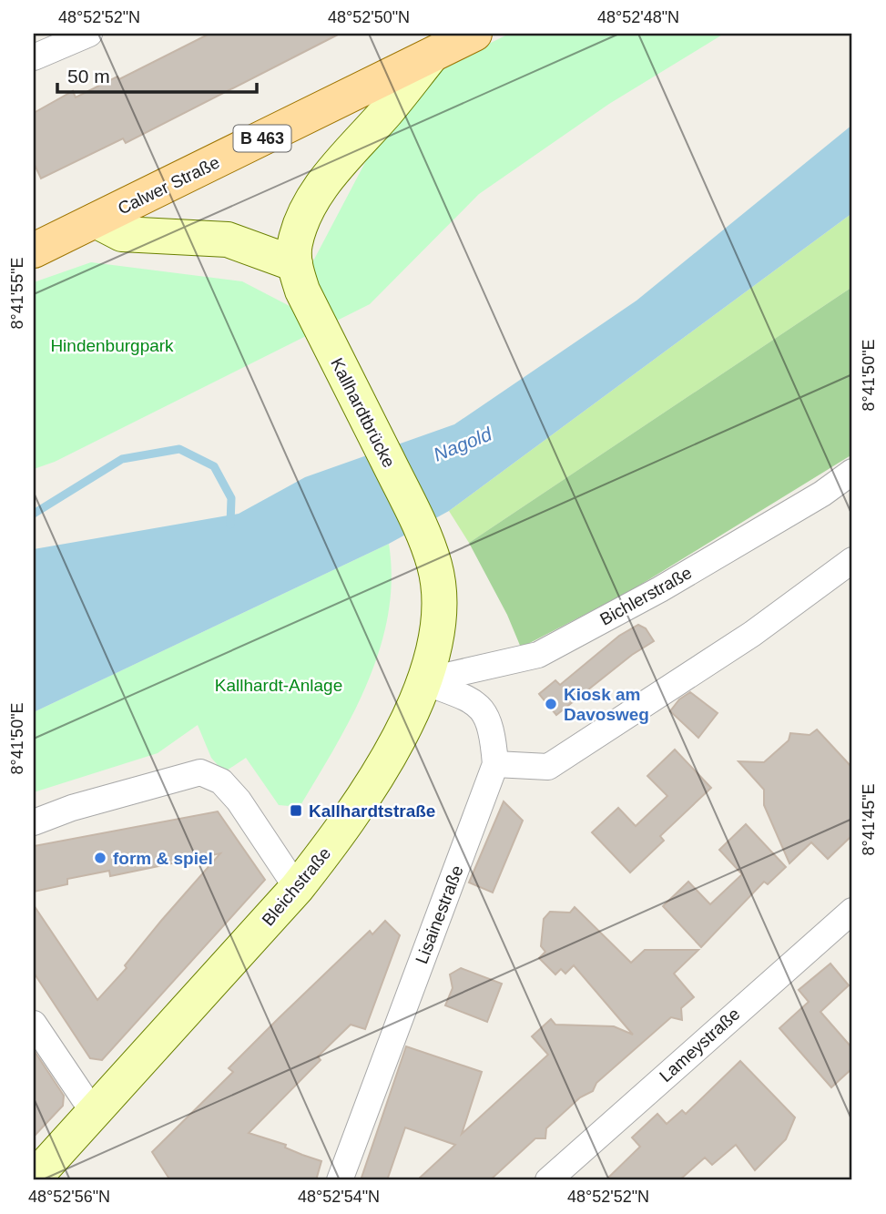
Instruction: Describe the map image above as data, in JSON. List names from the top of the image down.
{
  "streets": {
    "main road": ["B 463", "Calwer Straße"],
    "street": [
      "Kallhardtbrücke",
      "Bichlerstraße",
      "Bleichstraße",
      "Lisainestraße",
      "Lameystraße"
    ]
  },
  "crossings": [
    ["Kallhardtbrücke", "Bleichstraße"],
    ["Bichlerstraße", "Bleichstraße"],
    ["Bichlerstraße", "Lisainestraße"],
    ["Bleichstraße", "Lisainestraße"]
  ],
  "water": ["Nagold"],
  "parks": ["Hindenburgpark", "Kallhardt-Anlage"],
  "places": {
    "other": ["Kiosk am Davosweg", "form & spiel"],
    "transit": ["Kallhardtstraße"]
  },
  "scale_bar": "50 m",
  "coordinates": [
    "48°52'52\"N",
    "48°52'50\"N",
    "48°52'48\"N",
    "8°41'55\"E",
    "8°41'50\"E",
    "8°41'45\"E",
    "48°52'56\"N",
    "48°52'54\"N"
  ]
}
